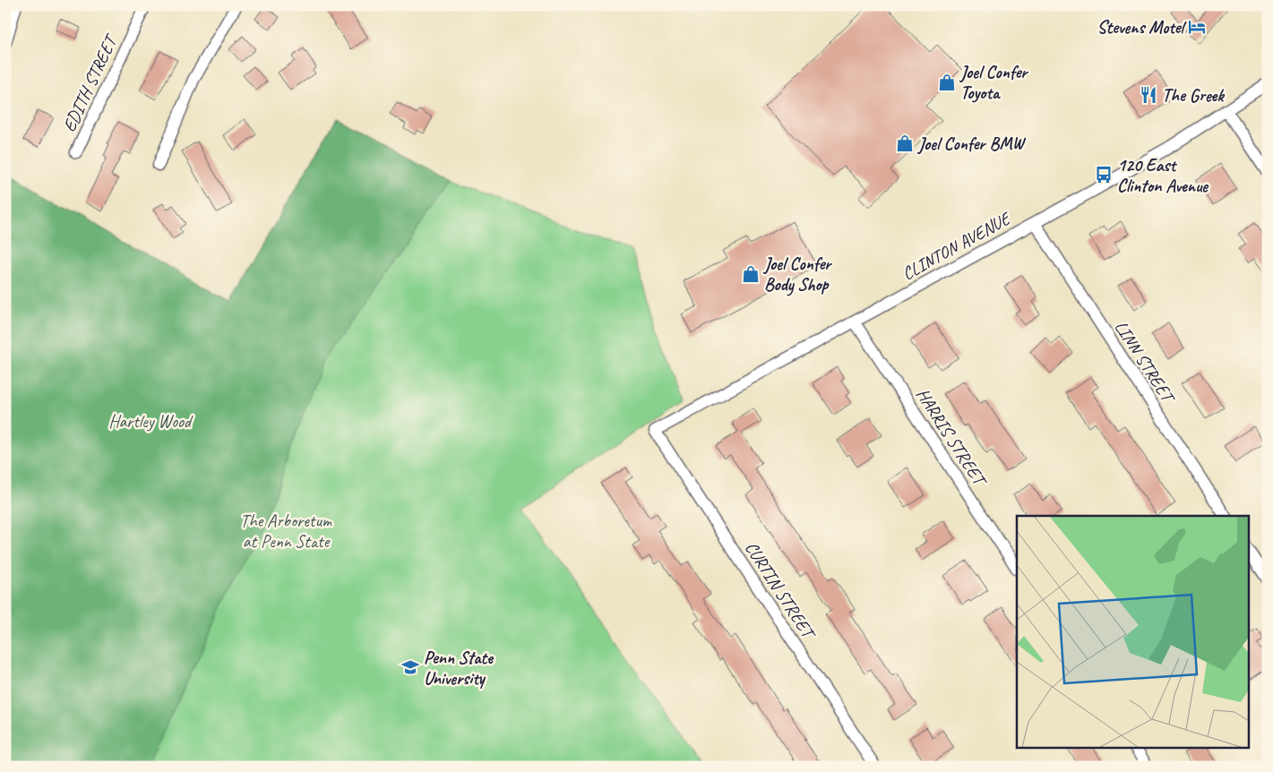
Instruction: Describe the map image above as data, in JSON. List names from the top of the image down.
{
  "streets": {
    "street": [
      "EDITH STREET",
      "CLINTON AVENUE",
      "LINN STREET",
      "HARRIS STREET",
      "CURTIN STREET"
    ]
  },
  "crossings": [
    ["CLINTON AVENUE", "LINN STREET"],
    ["CLINTON AVENUE", "HARRIS STREET"],
    ["CLINTON AVENUE", "CURTIN STREET"]
  ],
  "parks": ["Hartley Wood", "The Arboretum at Penn State"],
  "places": {
    "hotel": ["Stevens Motel"],
    "shop": ["Joel Confer Toyota", "Joel Confer BMW", "Joel Confer Body Shop"],
    "restaurant": ["The Greek"],
    "bus stop": ["120 East Clinton Avenue"],
    "school or university": ["Penn State University"]
  }
}
